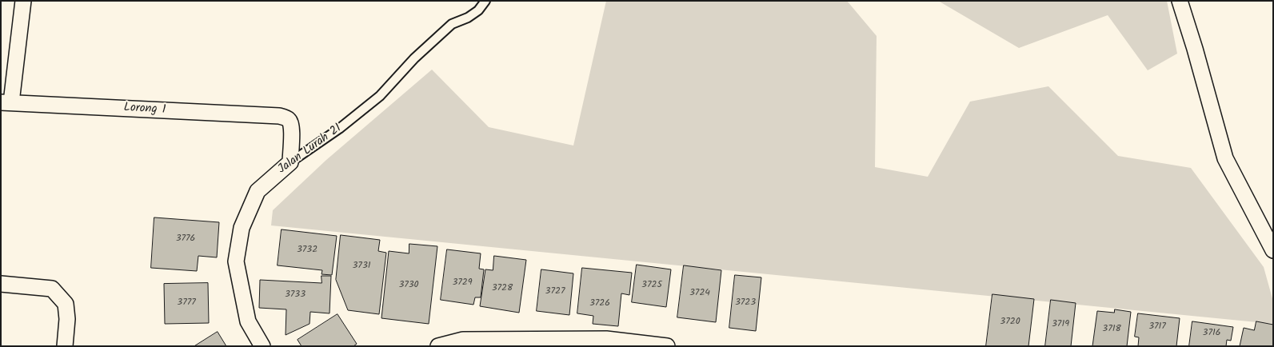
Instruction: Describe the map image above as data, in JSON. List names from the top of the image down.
{
  "streets": {
    "street": ["Lorong 1", "Jalan Lurah 21"]
  },
  "crossings": [
    ["Lorong 1", "Jalan Lurah 21"]
  ],
  "house_numbers": [
    "3776",
    "3732",
    "3731",
    "3729",
    "3730",
    "3725",
    "3728",
    "3727",
    "3724",
    "3733",
    "3777",
    "3723",
    "3726",
    "3720",
    "3719",
    "3717",
    "3718",
    "3716"
  ]
}
